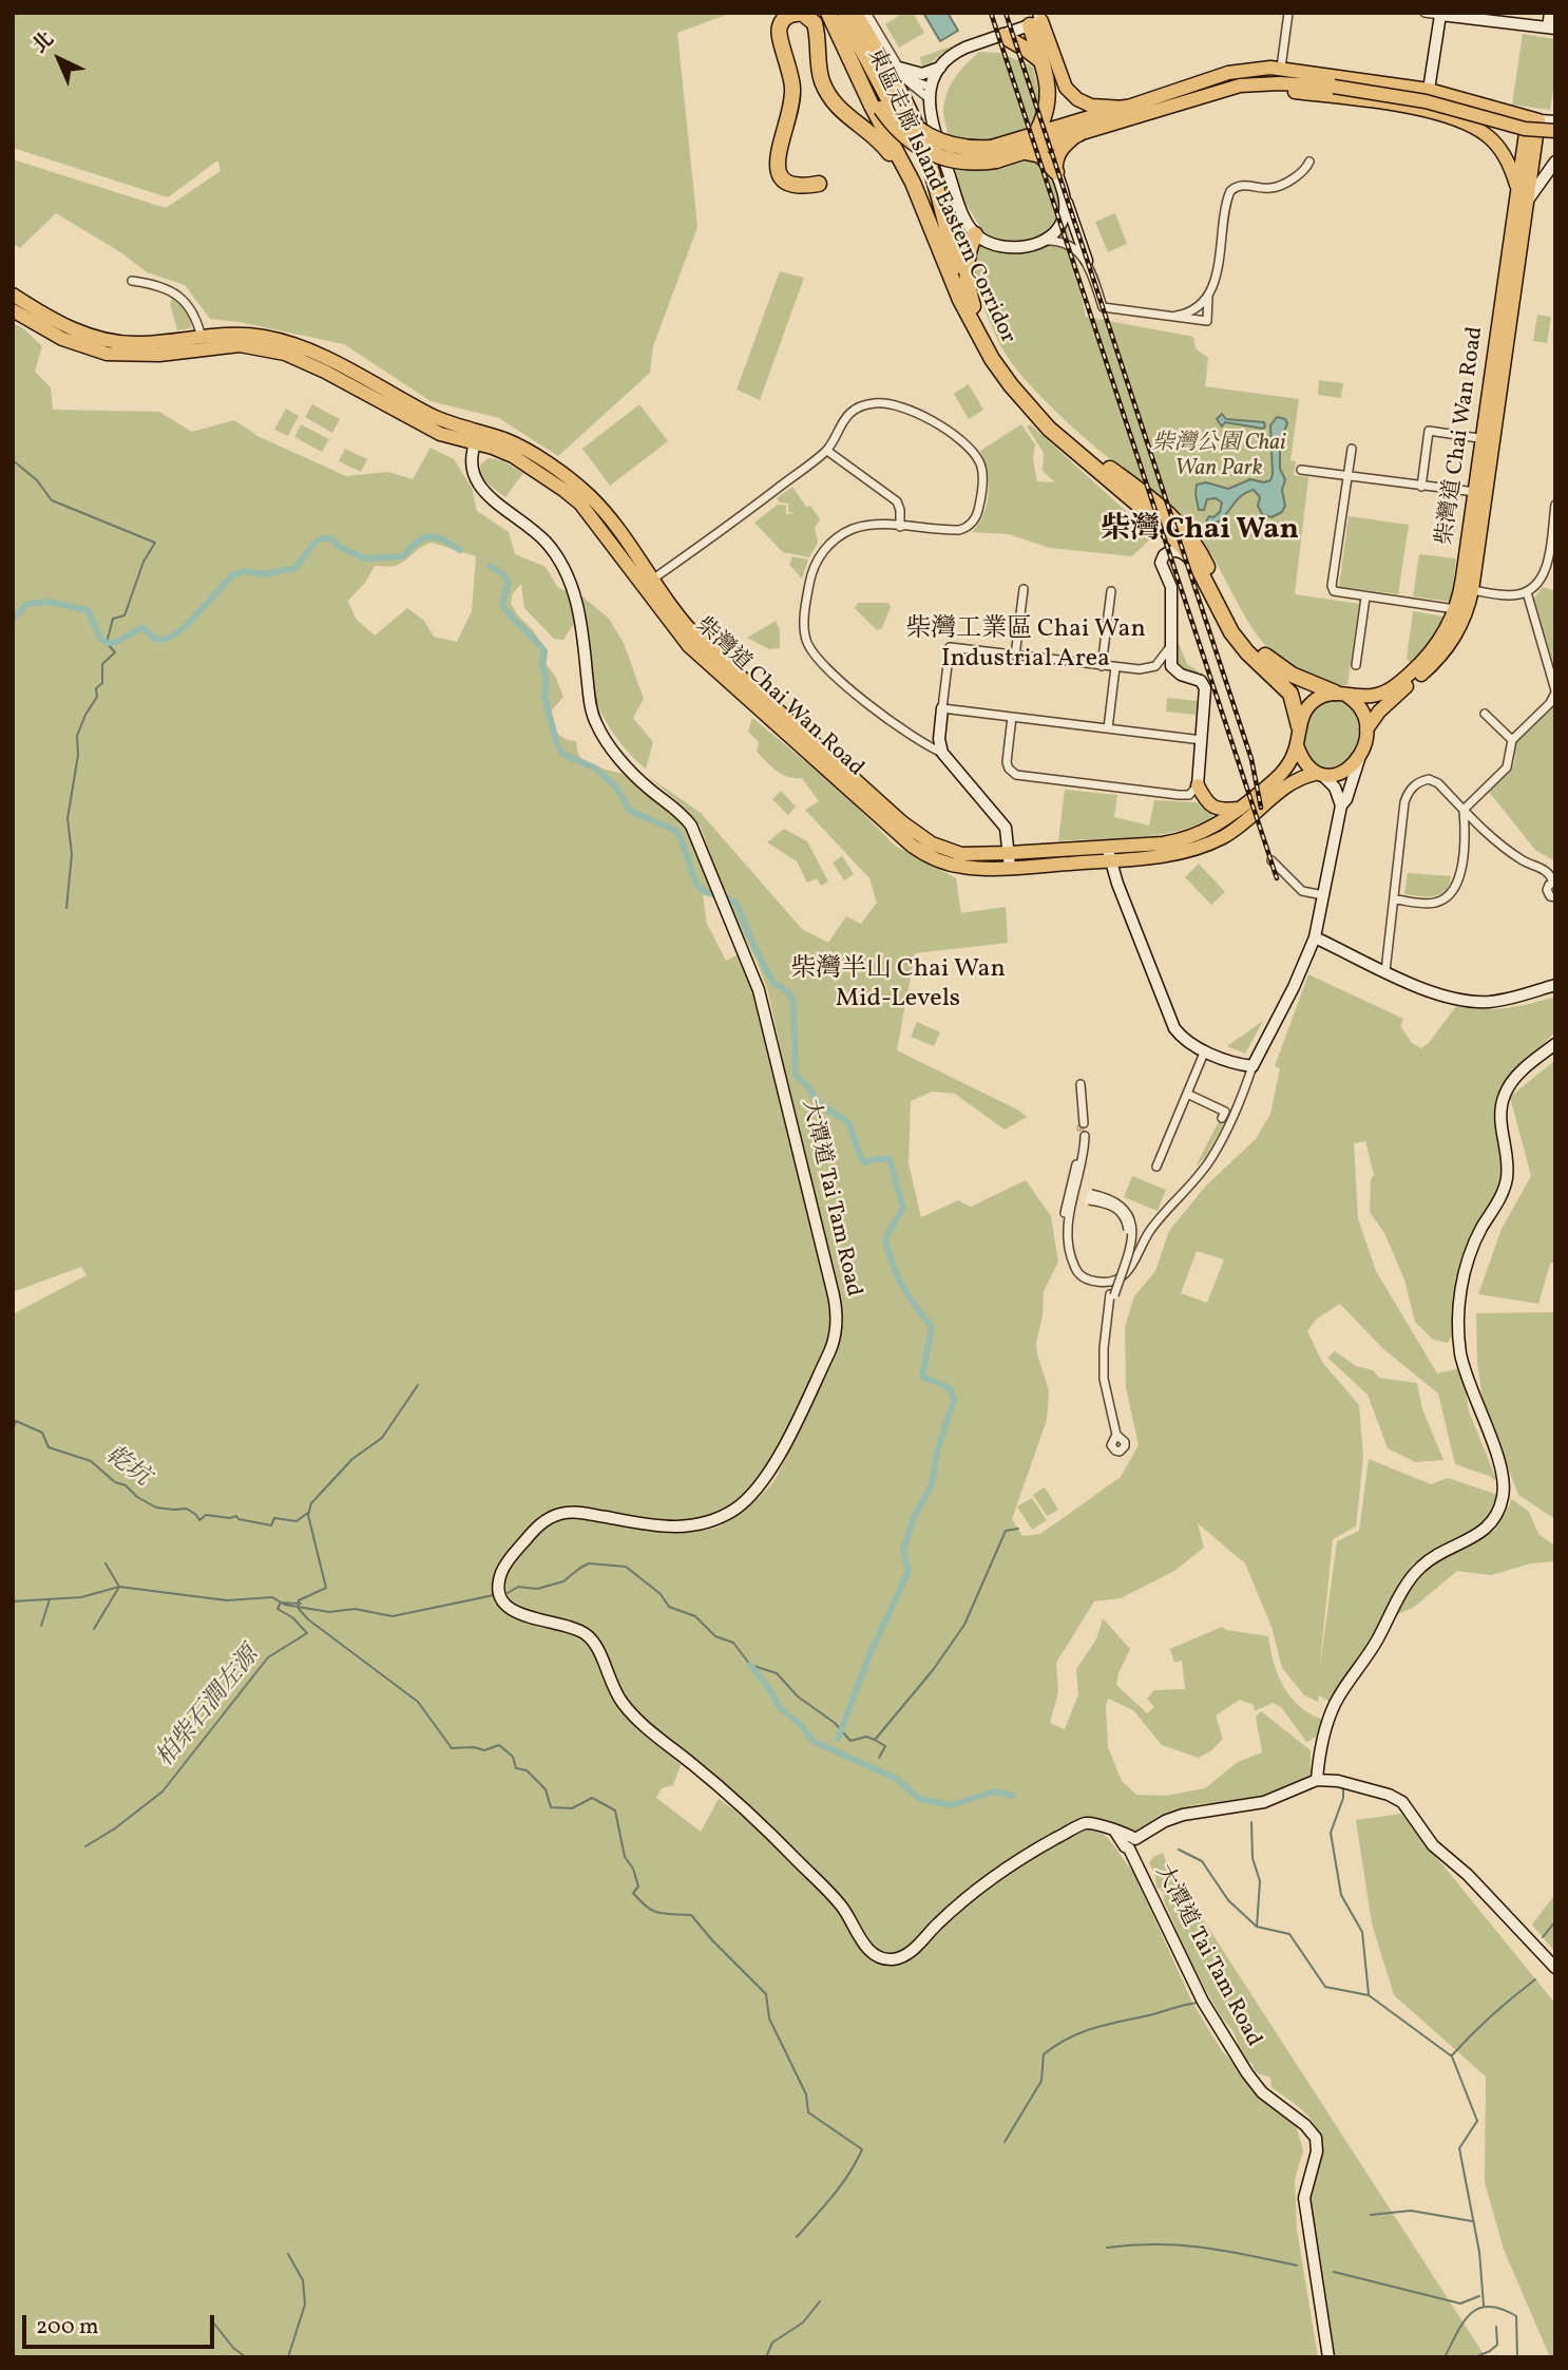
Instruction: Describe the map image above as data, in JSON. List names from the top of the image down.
{
  "streets": {
    "highway": ["東區走廊 Island Eastern Corridor"],
    "main road": ["柴灣道 Chai Wan Road"],
    "street": ["大潭道 Tai Tam Road"]
  },
  "crossings": [
    ["東區走廊 Island Eastern Corridor", "柴灣道 Chai Wan Road"],
    ["柴灣道 Chai Wan Road", "大潭道 Tai Tam Road"]
  ],
  "districts": ["柴灣 Chai Wan", "柴灣工業區 Chai Wan Industrial Area", "柴灣半山 Chai Wan Mid-Levels"],
  "water": ["乾坑", "柏柴石澗左源"],
  "parks": ["柴灣公園 Chai Wan Park"],
  "scale_bar": "200 m",
  "north": "top left"
}
